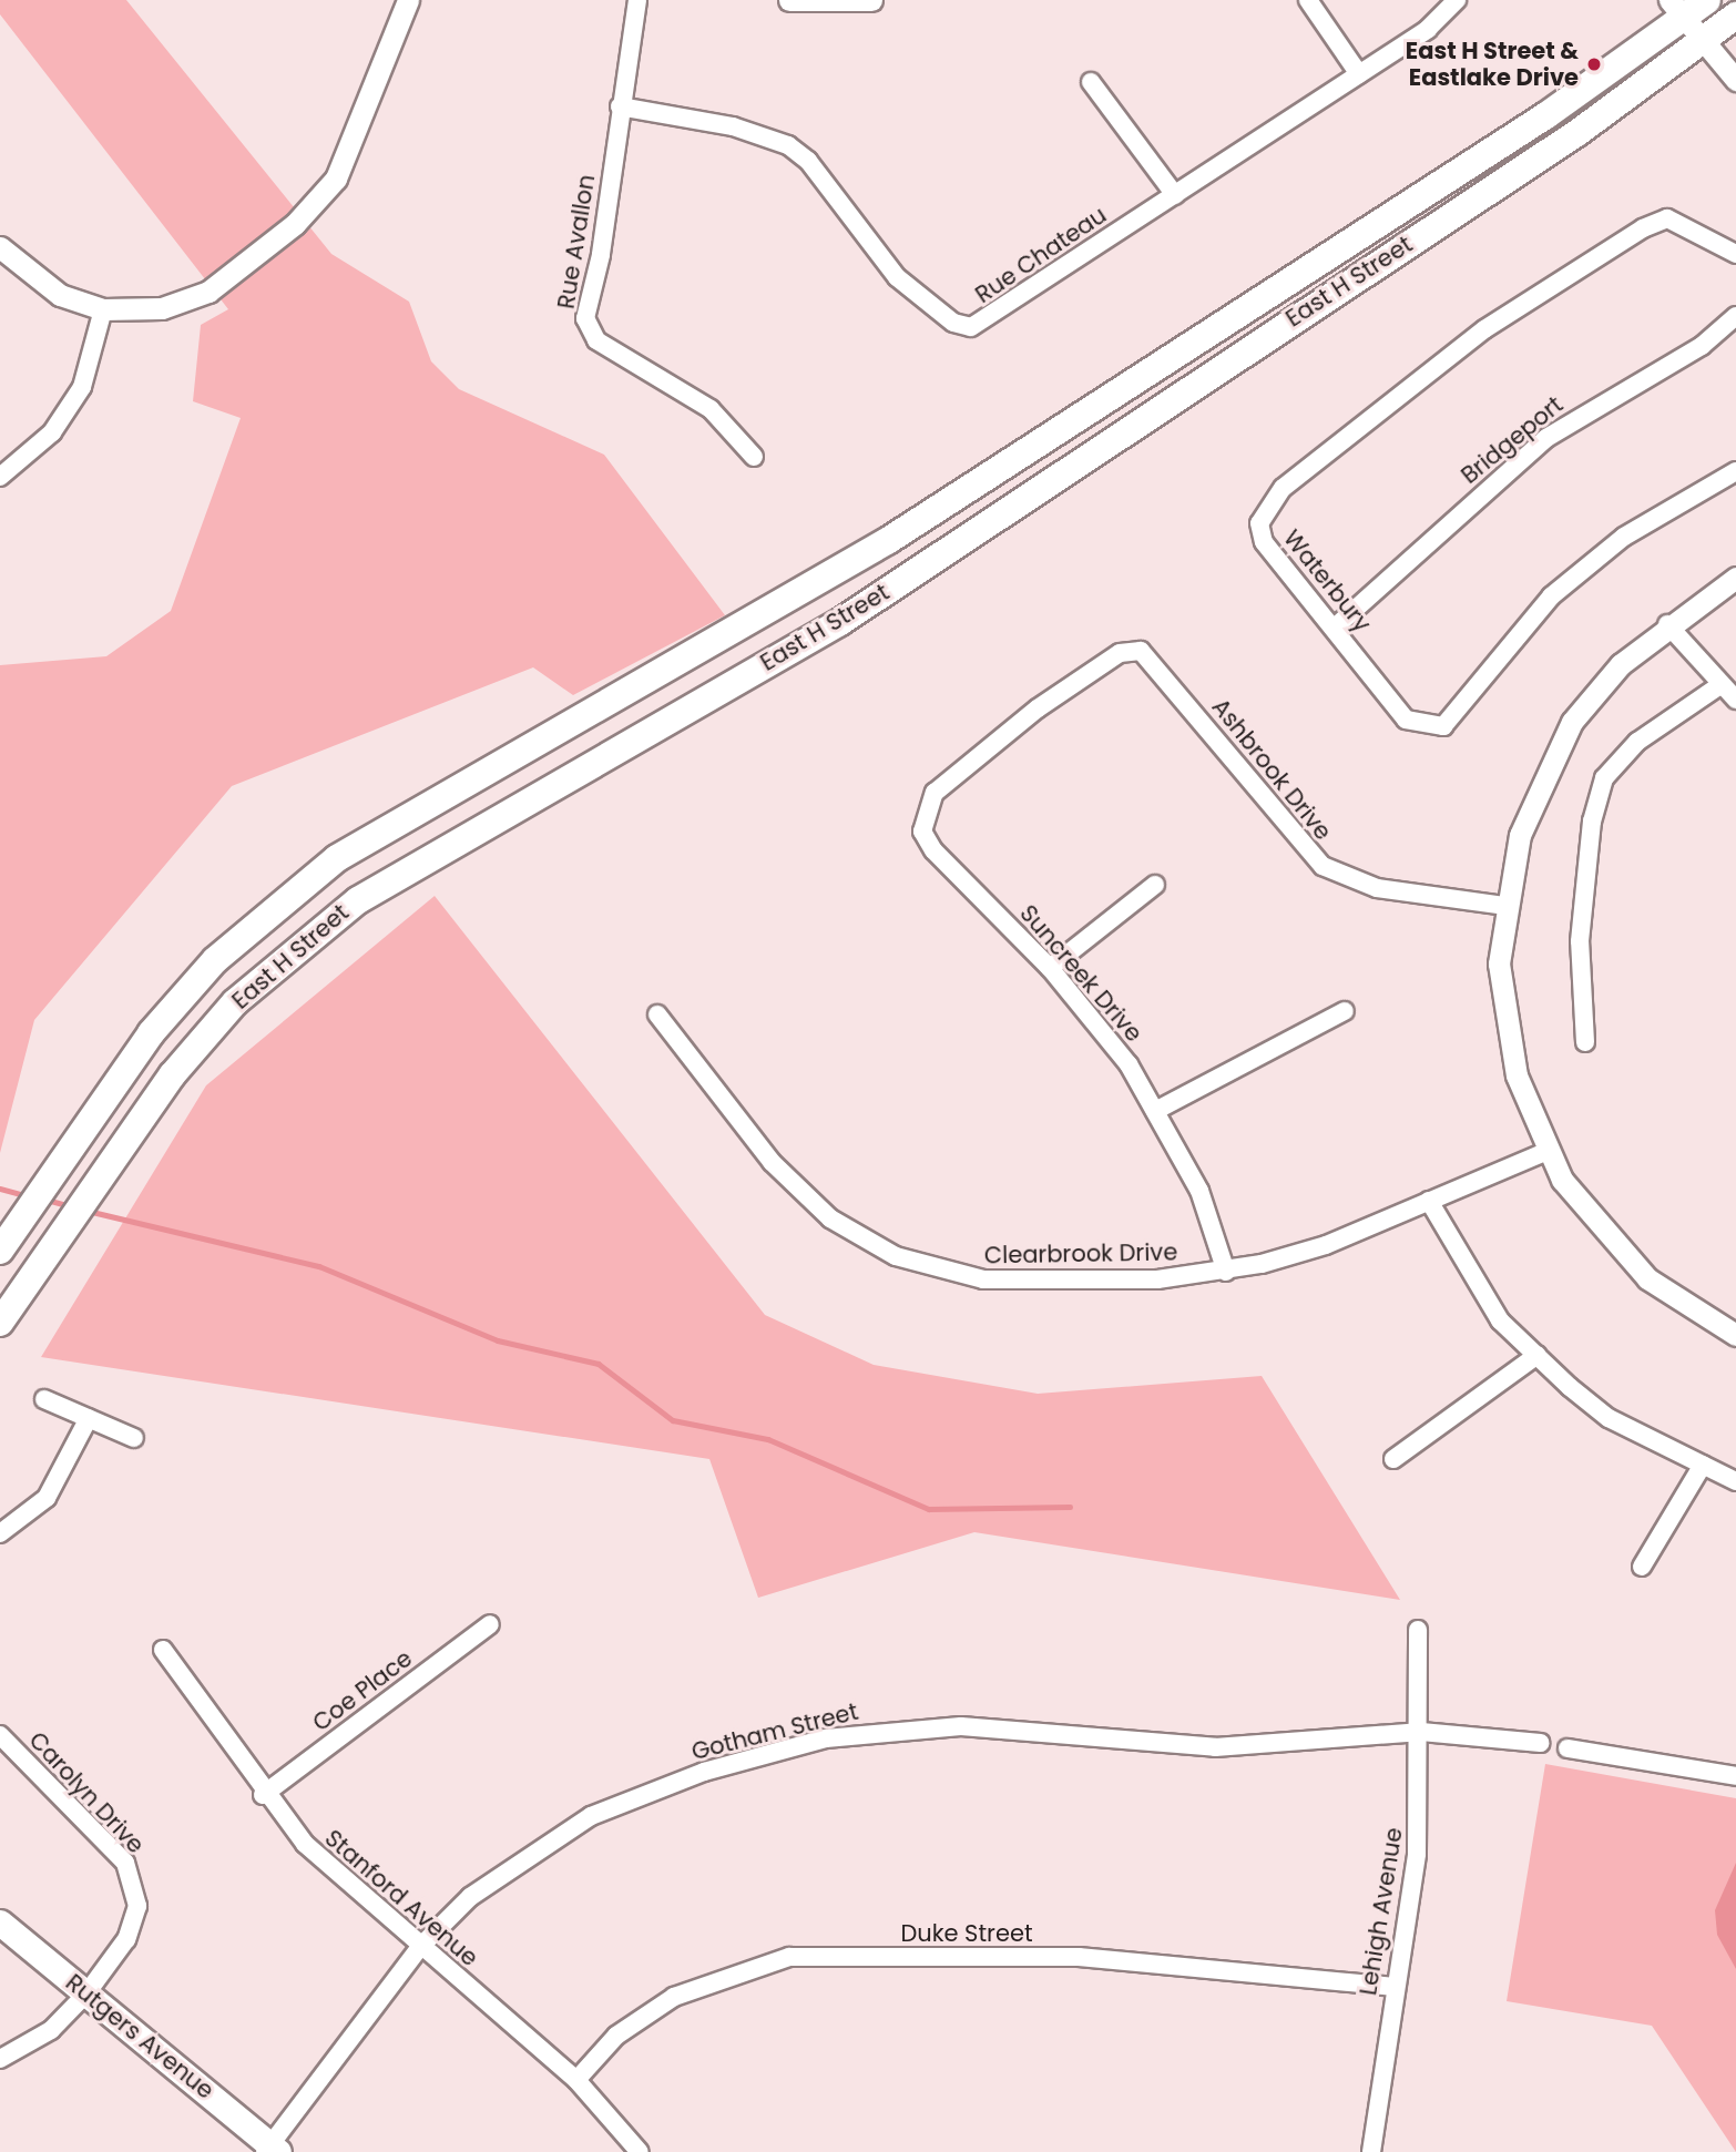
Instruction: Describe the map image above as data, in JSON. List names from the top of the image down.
{
  "streets": {
    "main road": ["East H Street", "Rutgers Avenue"],
    "street": [
      "Rue Avallon",
      "Rue Chateau",
      "Bridgeport",
      "Waterbury",
      "Ashbrook Drive",
      "Suncreek Drive",
      "Clearbrook Drive",
      "Coe Place",
      "Gotham Street",
      "Carolyn Drive",
      "Stanford Avenue",
      "Lehigh Avenue",
      "Duke Street"
    ]
  },
  "crossings": [
    ["Rue Avallon", "Rue Chateau"],
    ["Bridgeport", "Waterbury"],
    ["Ashbrook Drive", "Suncreek Drive"],
    ["Suncreek Drive", "Clearbrook Drive"],
    ["Coe Place", "Stanford Avenue"],
    ["Gotham Street", "Stanford Avenue"],
    ["Gotham Street", "Lehigh Avenue"],
    ["Gotham Street", "Rutgers Avenue"],
    ["Carolyn Drive", "Rutgers Avenue"],
    ["Stanford Avenue", "Duke Street"],
    ["Lehigh Avenue", "Duke Street"]
  ],
  "places": ["East H Street & Eastlake Drive"]
}
